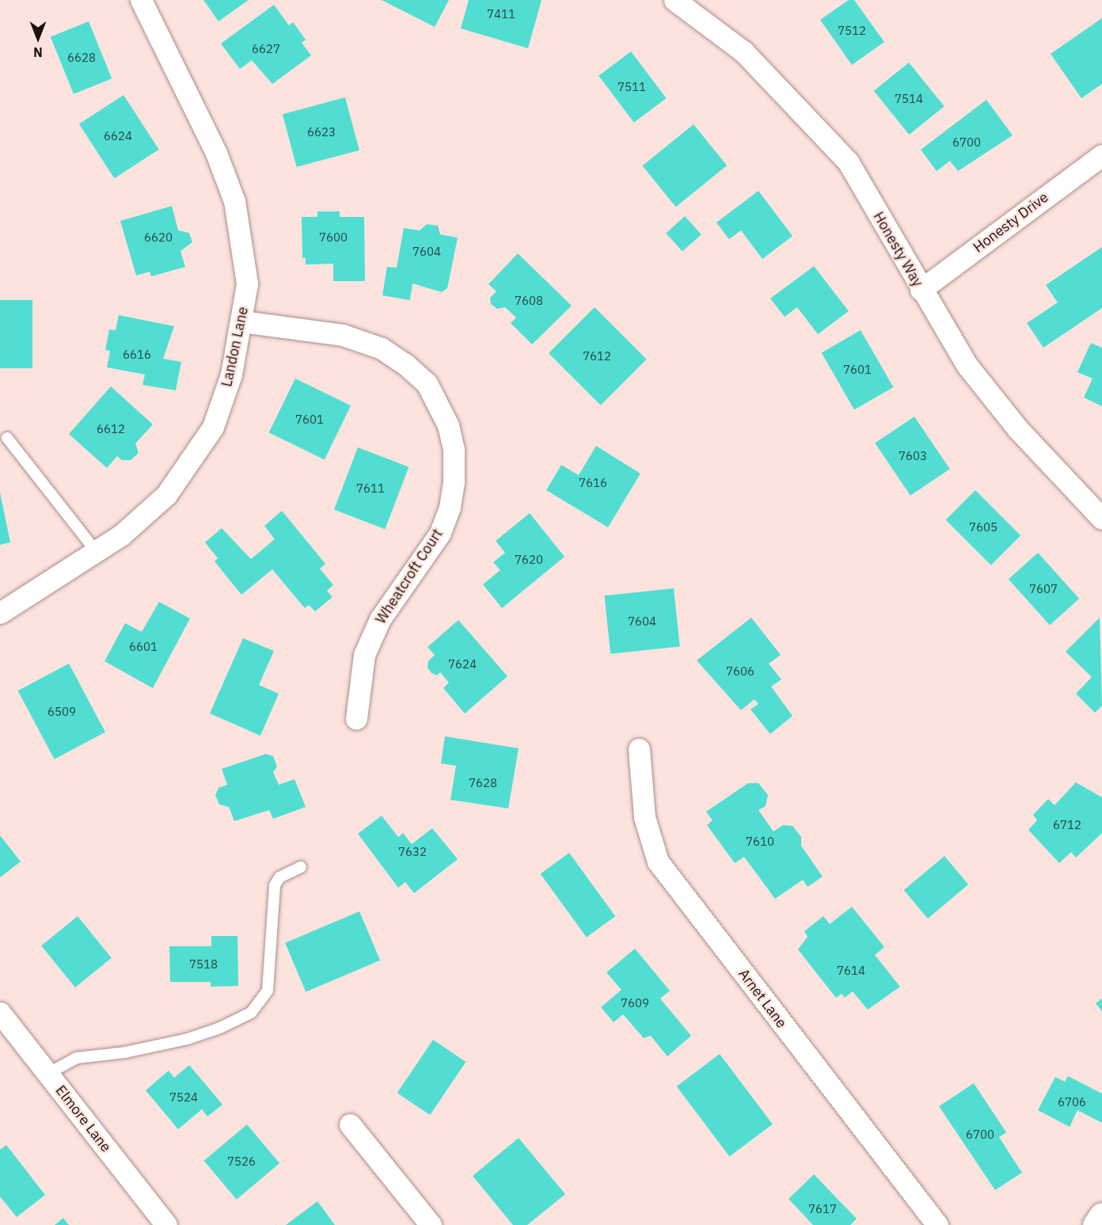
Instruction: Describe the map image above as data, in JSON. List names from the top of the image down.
{
  "streets": {
    "street": [
      "Honesty Drive",
      "Honesty Way",
      "Landon Lane",
      "Wheatcroft Court",
      "Arnet Lane",
      "Elmore Lane"
    ]
  },
  "crossings": [
    ["Honesty Drive", "Honesty Way"],
    ["Landon Lane", "Wheatcroft Court"]
  ],
  "house_numbers": [
    "7411",
    "7512",
    "6627",
    "6628",
    "7511",
    "7514",
    "6623",
    "6624",
    "6700",
    "6620",
    "7600",
    "7604",
    "7608",
    "6616",
    "7612",
    "7601",
    "7601",
    "6612",
    "7603",
    "7616",
    "7611",
    "7605",
    "7620",
    "7607",
    "7604",
    "6601",
    "7624",
    "7606",
    "6509",
    "7628",
    "6712",
    "7610",
    "7632",
    "7518",
    "7614",
    "7609",
    "7524",
    "6706",
    "6700",
    "7526",
    "7617"
  ],
  "north": "bottom"
}
